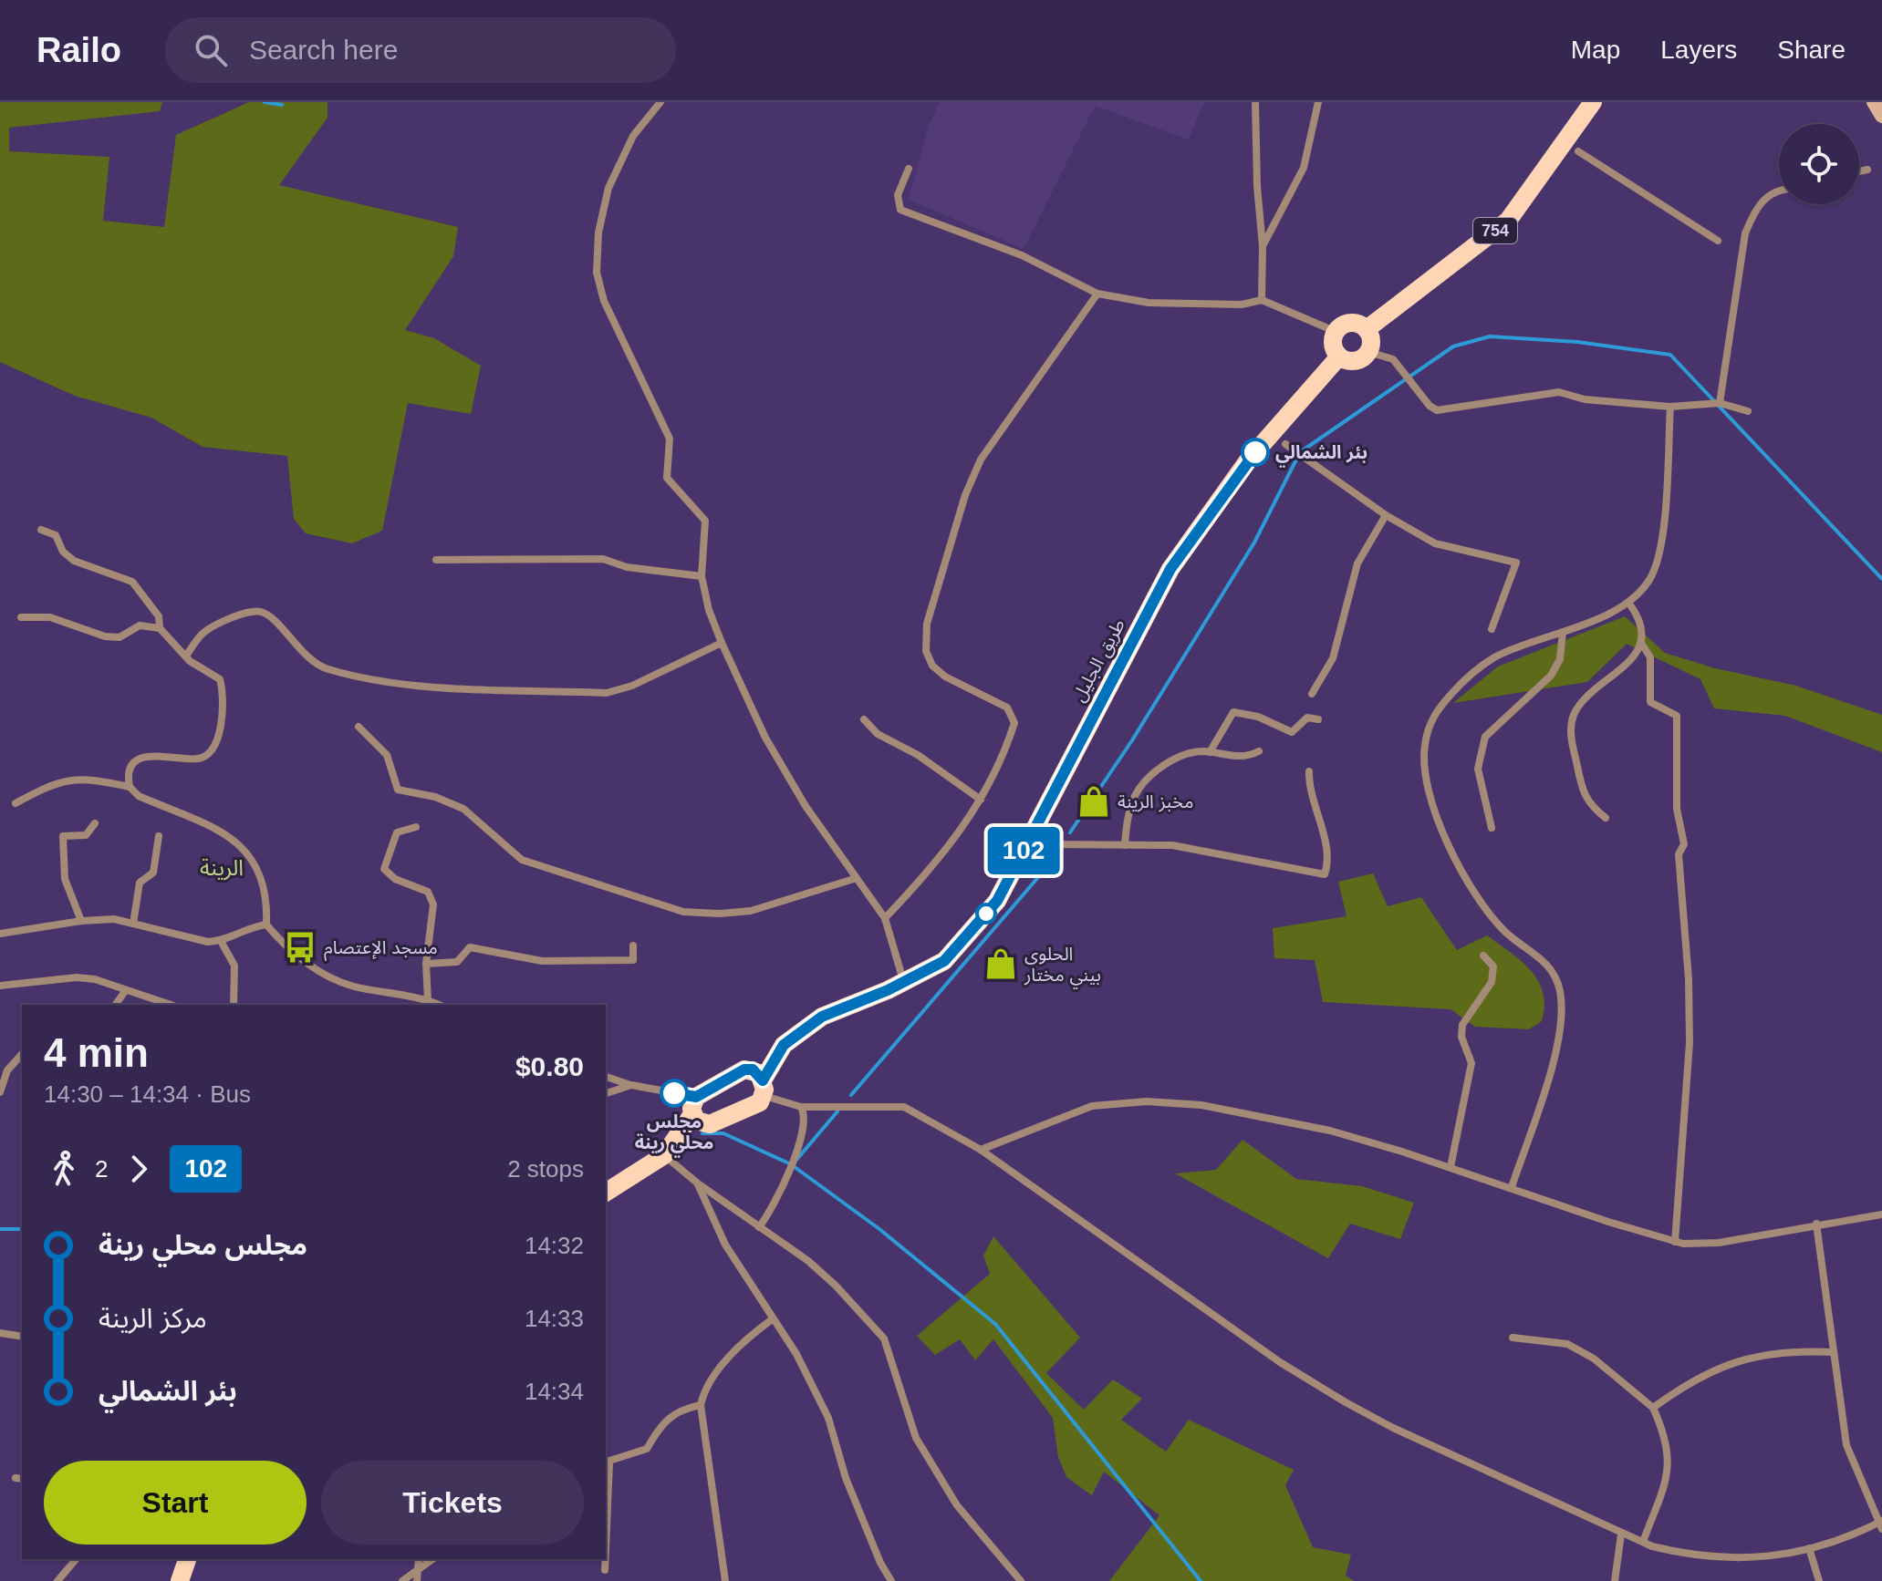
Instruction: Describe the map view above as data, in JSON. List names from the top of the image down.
{
  "streets": {
    "main road": ["754", "طريق الجليل"]
  },
  "crossings": [
    ["754", "طريق الجليل"]
  ],
  "districts": ["الرينة"],
  "places": {
    "other": ["بئر الشمالي", "مجلس محلي رينة"],
    "shop": ["مخبز الرينة", "الحلوى بيني مختار"],
    "bus stop": ["مسجد الإعتصام"]
  },
  "lines": ["bus line 102"],
  "page": {
    "header": "Railo",
    "search": "Search here",
    "nav": ["Map", "Layers", "Share"],
    "on_map": "102",
    "heading": ["4 min", "14:30 – 14:34 · Bus", "$0.80"],
    "legs": ["2", "102", "2 stops"],
    "list": [
      {
        "name": "مجلس محلي رينة",
        "value": "14:32"
      },
      {
        "name": "مركز الرينة",
        "value": "14:33"
      },
      {
        "name": "بئر الشمالي",
        "value": "14:34"
      }
    ],
    "buttons": ["Start", "Tickets"]
  }
}
